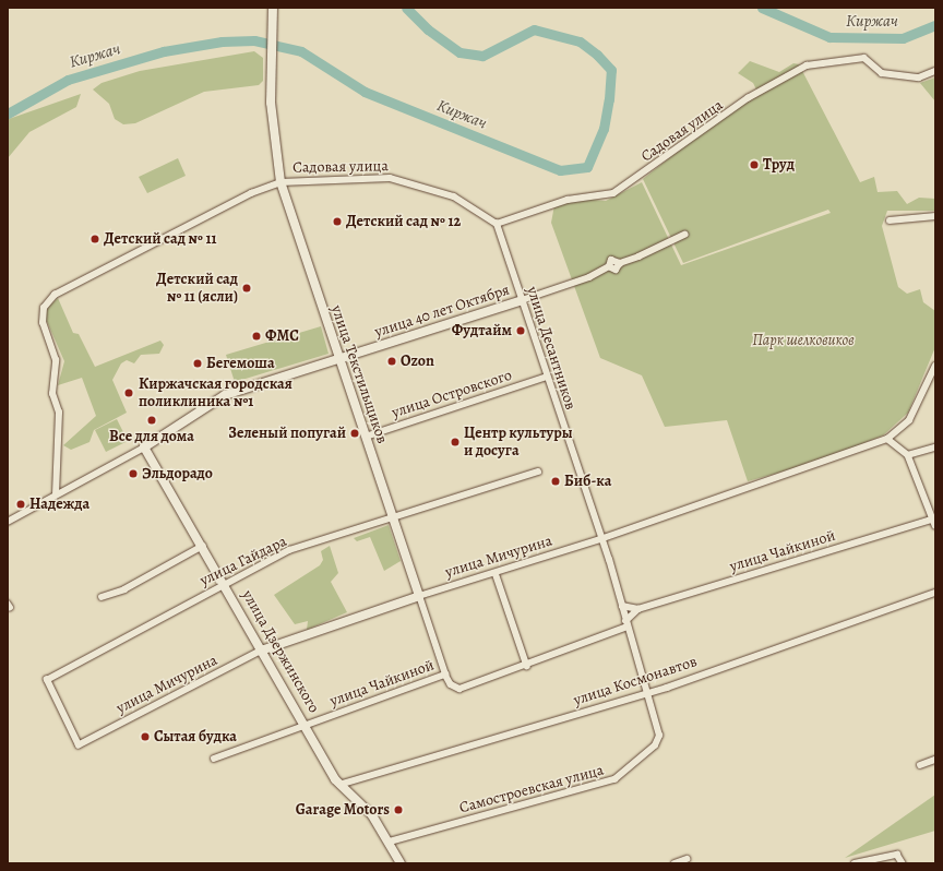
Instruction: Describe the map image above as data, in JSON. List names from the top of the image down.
{
  "streets": {
    "street": [
      "Садовая улица",
      "улица 40 лет Октября",
      "улица Десантников",
      "улица Текстильщиков",
      "улица Островского",
      "улица Чайкиной",
      "улица Мичурина",
      "улица Гайдара",
      "улица Дзержинского",
      "улица Космонавтов",
      "Самостроевская улица"
    ]
  },
  "crossings": [
    ["Садовая улица", "улица 40 лет Октября"],
    ["Садовая улица", "улица Десантников"],
    ["Садовая улица", "улица Текстильщиков"],
    ["улица 40 лет Октября", "улица Десантников"],
    ["улица 40 лет Октября", "улица Текстильщиков"],
    ["улица 40 лет Октября", "улица Дзержинского"],
    ["улица Десантников", "улица Островского"],
    ["улица Десантников", "улица Чайкиной"],
    ["улица Десантников", "улица Мичурина"],
    ["улица Текстильщиков", "улица Островского"],
    ["улица Текстильщиков", "улица Чайкиной"],
    ["улица Текстильщиков", "улица Мичурина"],
    ["улица Текстильщиков", "улица Гайдара"],
    ["улица Чайкиной", "улица Дзержинского"],
    ["улица Мичурина", "улица Гайдара"],
    ["улица Мичурина", "улица Дзержинского"],
    ["улица Гайдара", "улица Дзержинского"],
    ["улица Дзержинского", "улица Космонавтов"],
    ["улица Дзержинского", "Самостроевская улица"],
    ["улица Космонавтов", "Самостроевская улица"]
  ],
  "water": ["Киржач"],
  "parks": ["Парк шелковиков"],
  "places": [
    "Труд",
    "Детский сад № 12",
    "Детский сад № 11",
    "Детский сад № 11 (ясли)",
    "Фудтайм",
    "ФМС",
    "Ozon",
    "Бегемоша",
    "Киржачская городская поликлиника №1",
    "Все для дома",
    "Зеленый попугай",
    "Центр культуры и досуга",
    "Эльдорадо",
    "Биб-ка",
    "Надежда",
    "Сытая будка",
    "Garage Motors"
  ]
}
